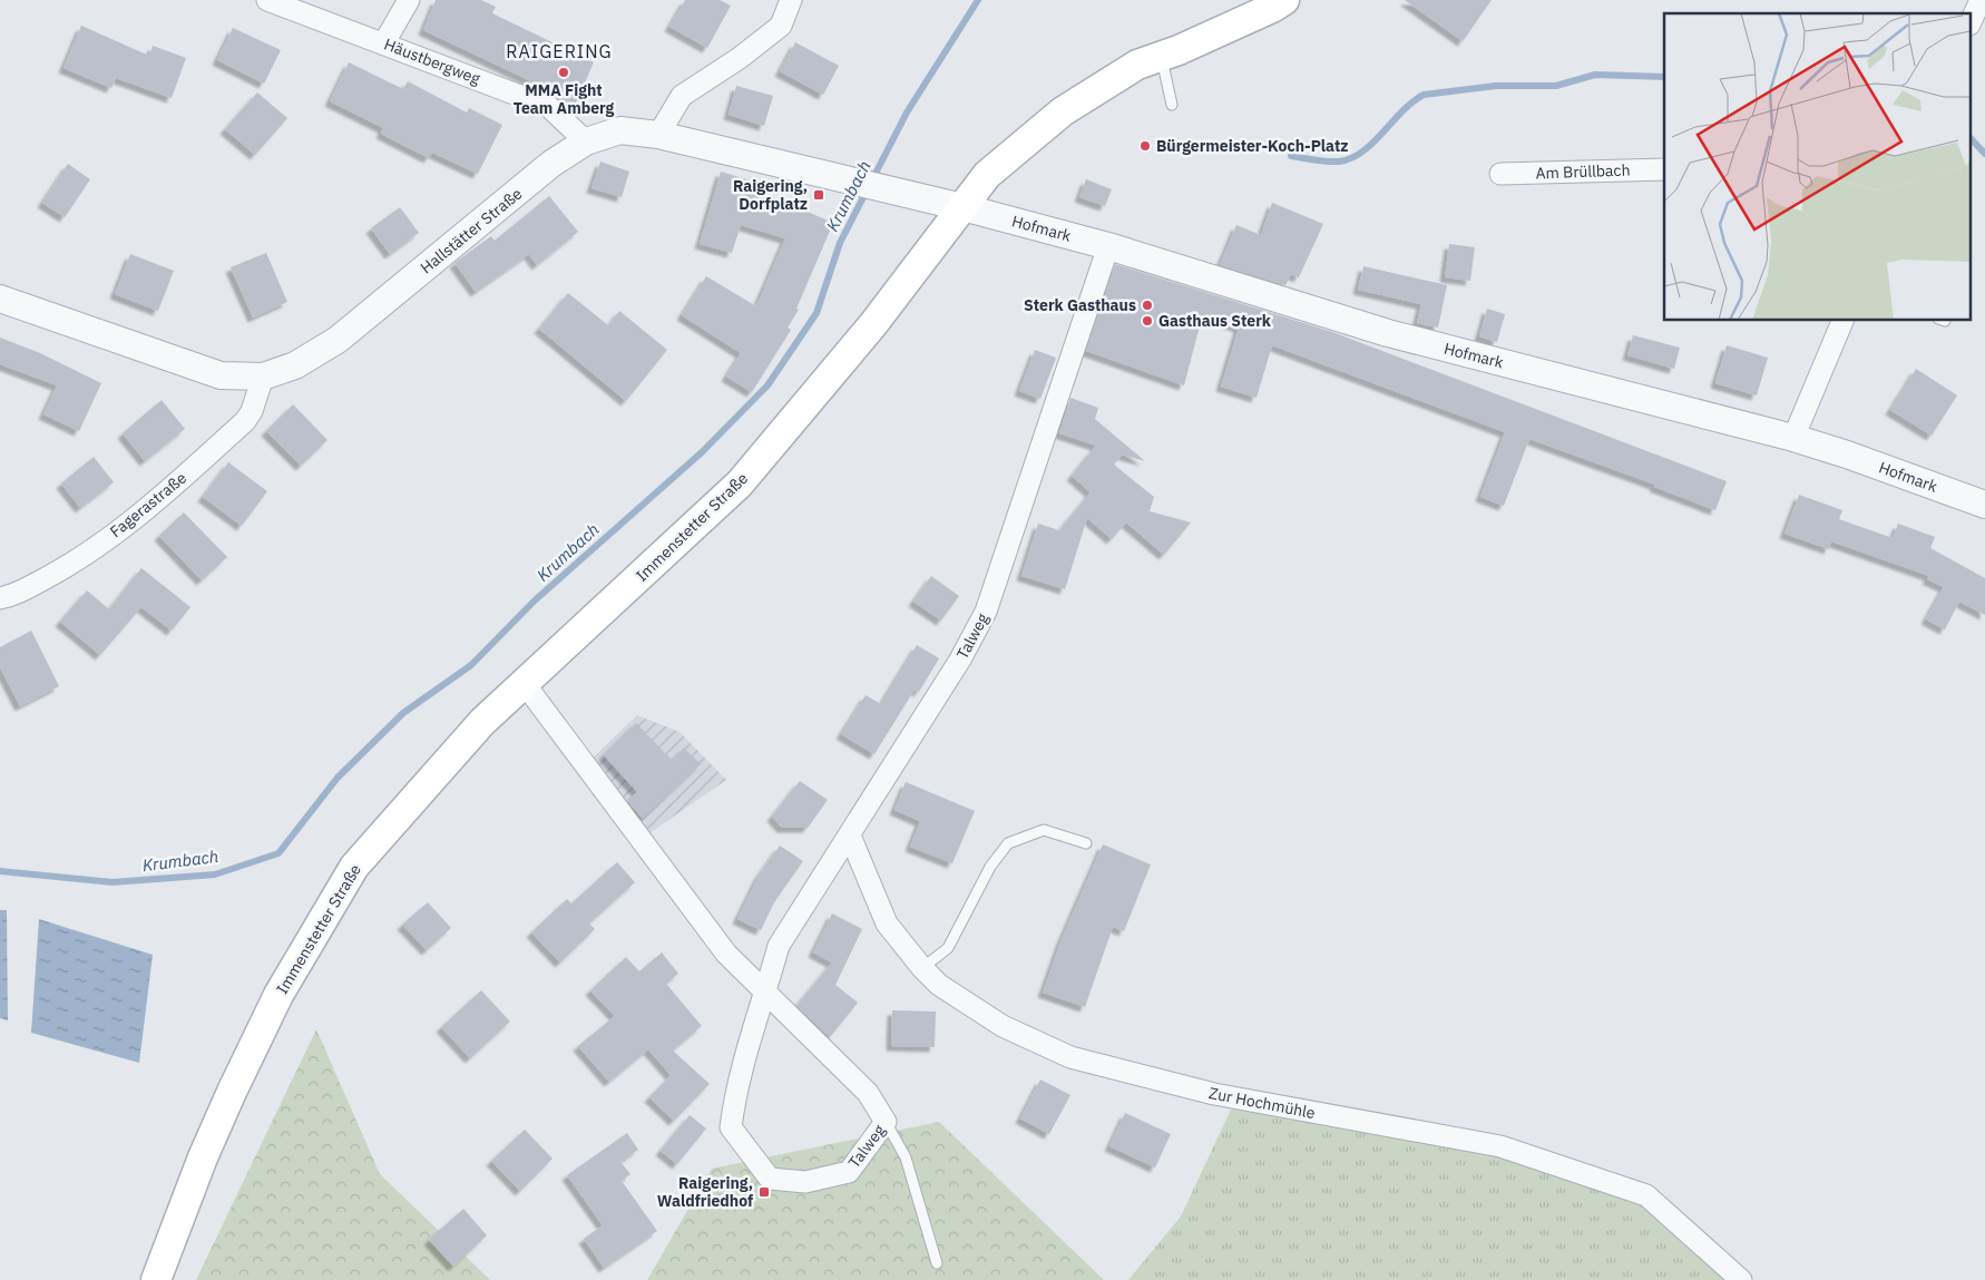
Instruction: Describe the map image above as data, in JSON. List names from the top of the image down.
{
  "streets": {
    "main road": ["Immenstetter Straße"],
    "street": [
      "Häustbergweg",
      "Am Brüllbach",
      "Hofmark",
      "Hallstätter Straße",
      "Fagerastraße",
      "Talweg",
      "Zur Hochmühle"
    ]
  },
  "crossings": [
    ["Häustbergweg", "Hallstätter Straße"],
    ["Hofmark", "Hallstätter Straße"],
    ["Hofmark", "Immenstetter Straße"],
    ["Hofmark", "Talweg"],
    ["Hallstätter Straße", "Fagerastraße"],
    ["Hallstätter Straße", "Immenstetter Straße"],
    ["Immenstetter Straße", "Talweg"],
    ["Talweg", "Zur Hochmühle"]
  ],
  "districts": ["RAIGERING"],
  "water": ["Krumbach"],
  "places": {
    "other": [
      "MMA Fight Team Amberg",
      "Bürgermeister-Koch-Platz",
      "Sterk Gasthaus",
      "Gasthaus Sterk"
    ],
    "transit": ["Raigering, Dorfplatz", "Raigering, Waldfriedhof"]
  }
}
